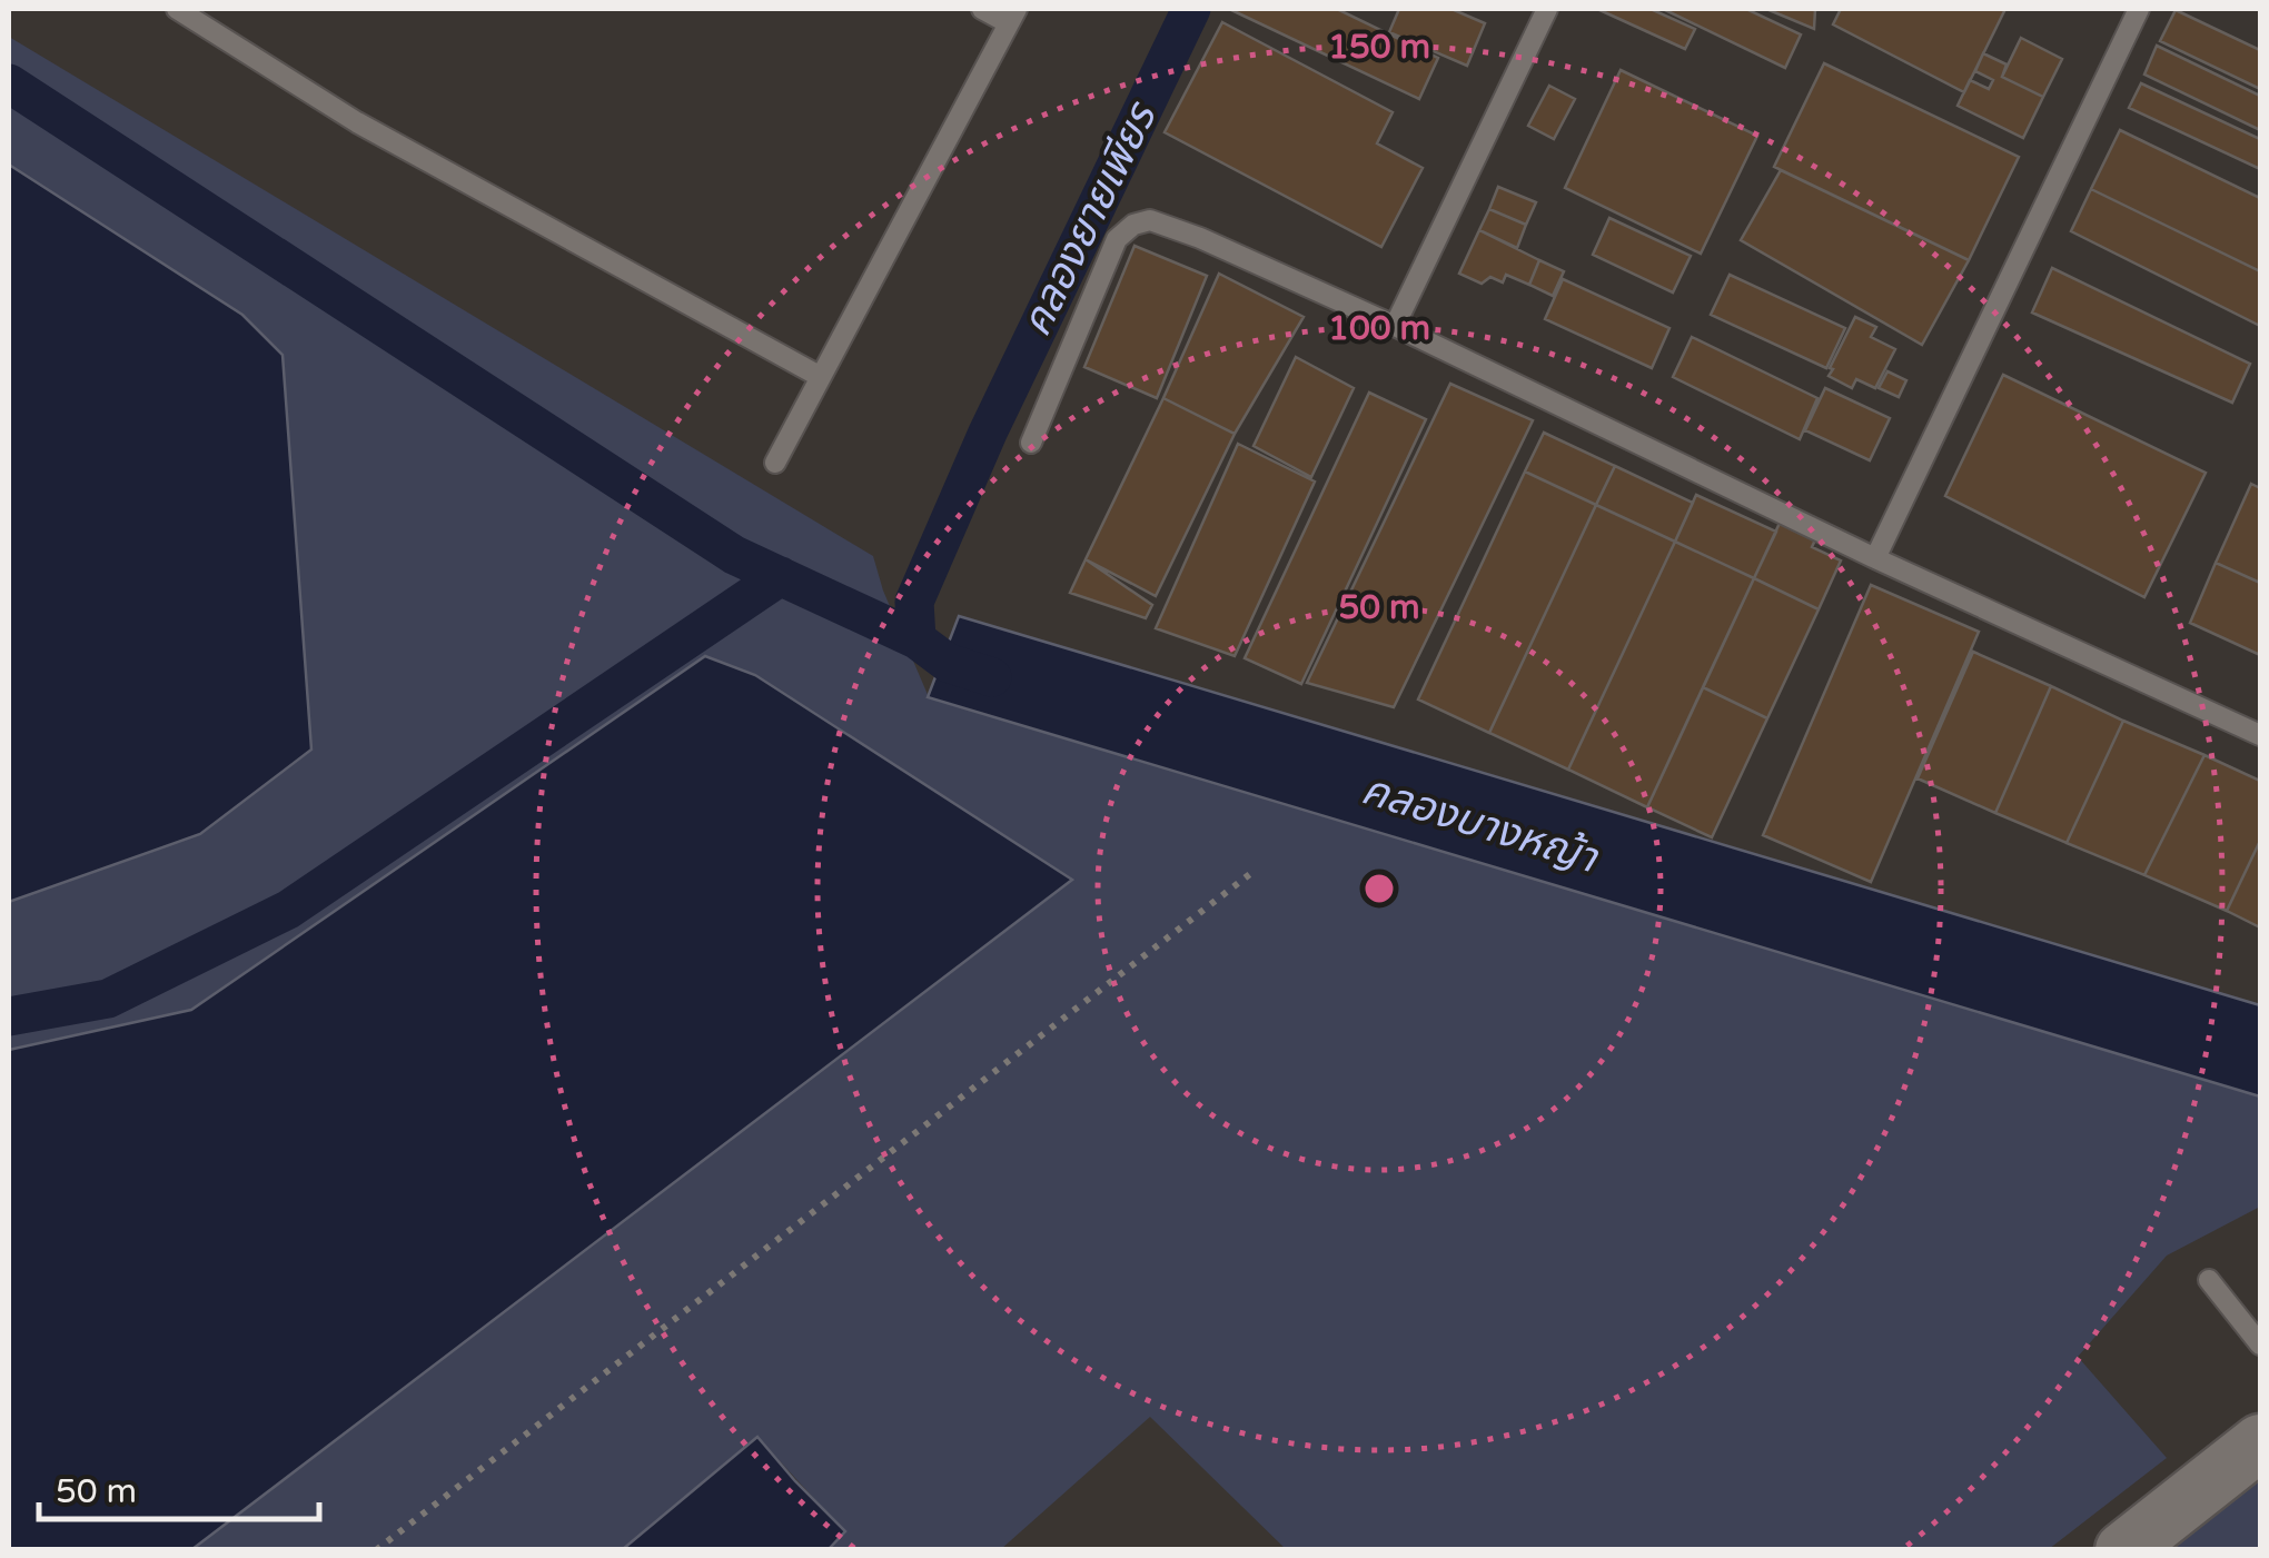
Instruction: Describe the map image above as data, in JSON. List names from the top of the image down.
{
  "water": ["คลองยายเพียร", "คลองบางหญ้า"],
  "scale_bar": "50 m",
  "rings": ["150 m", "100 m", "50 m"]
}
